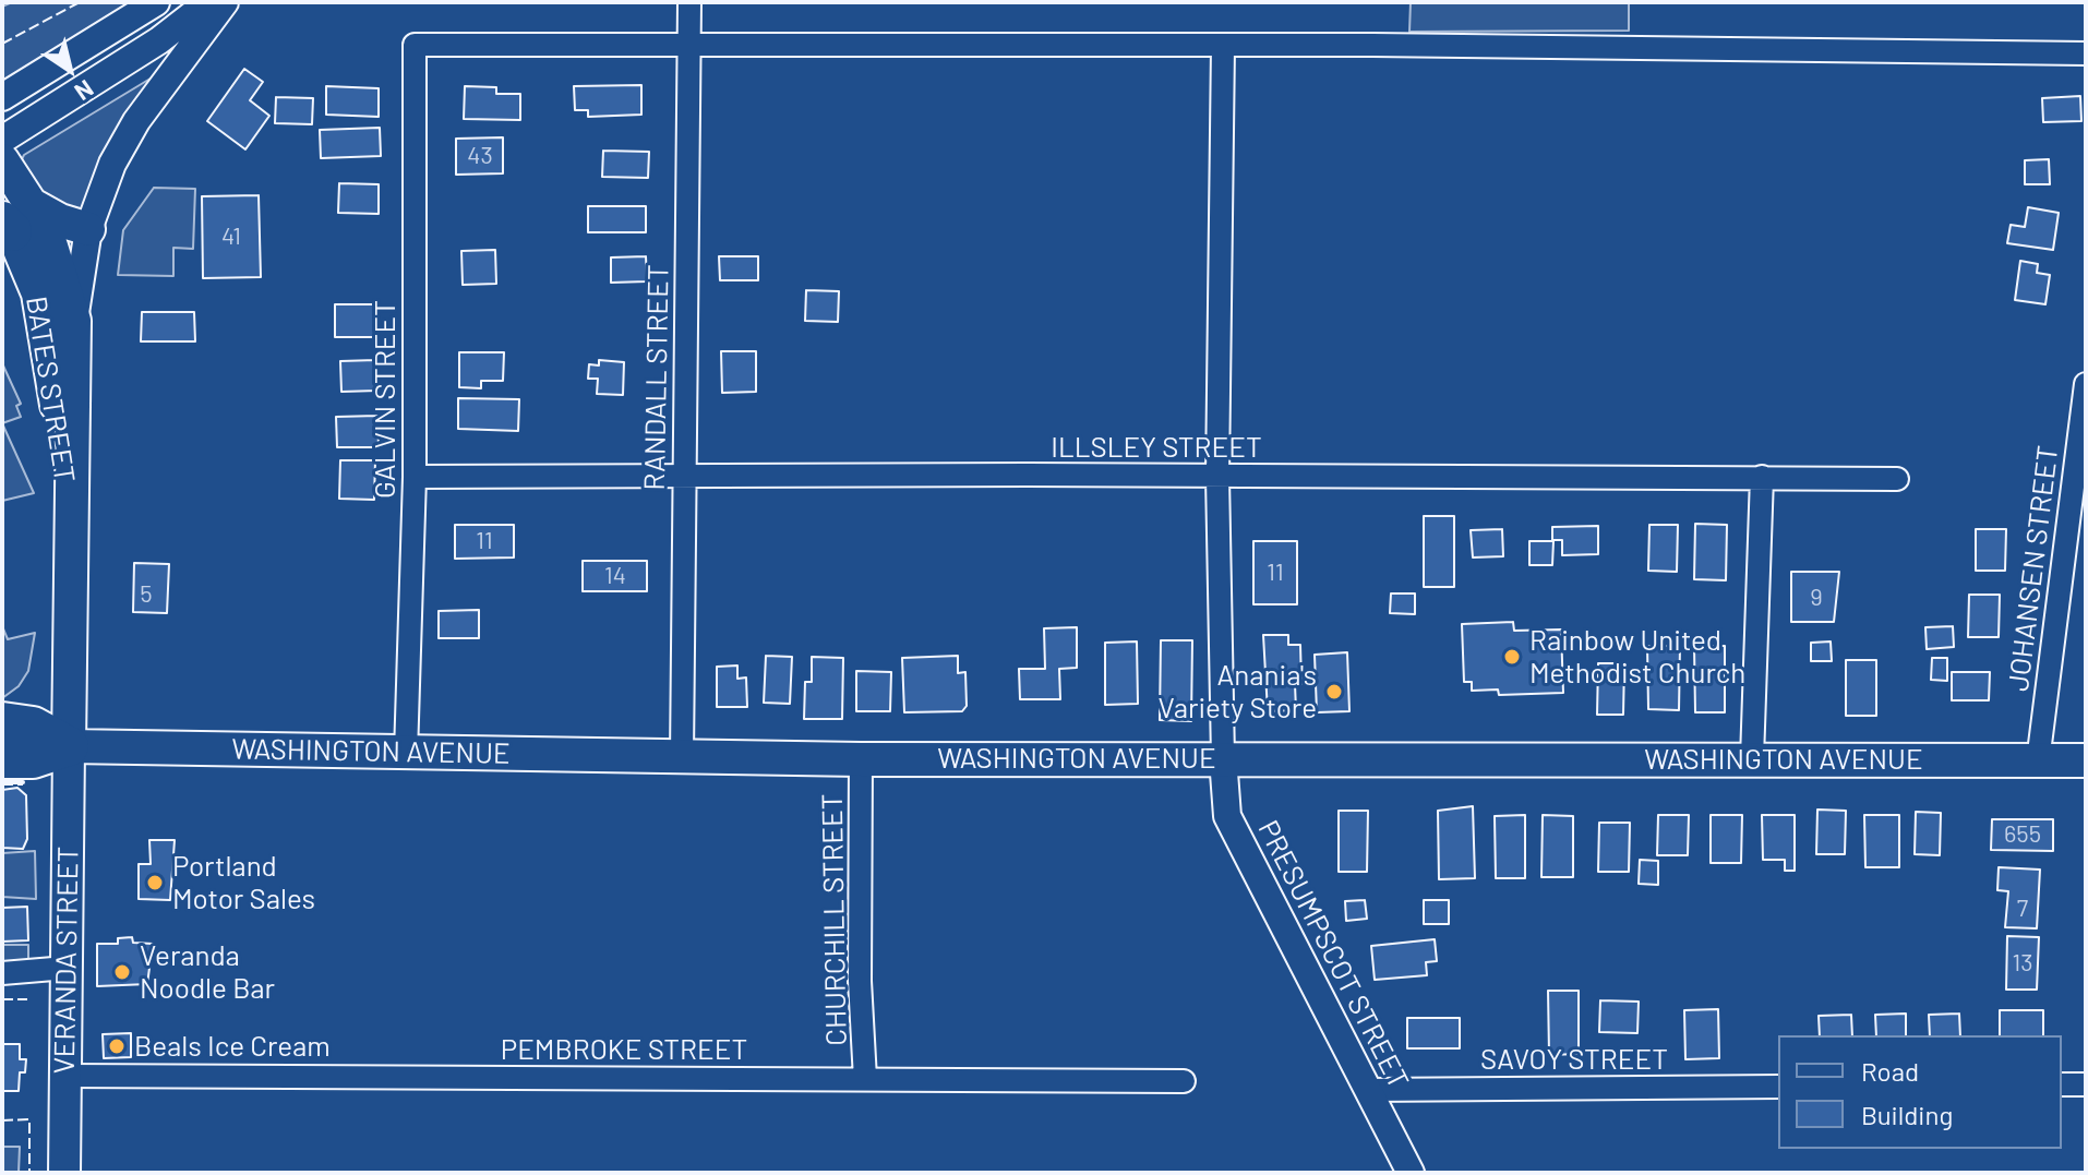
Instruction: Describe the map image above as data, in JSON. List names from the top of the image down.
{
  "streets": {
    "main road": ["BATES STREET", "WASHINGTON AVENUE", "VERANDA STREET"],
    "street": [
      "RANDALL STREET",
      "GALVIN STREET",
      "ILLSLEY STREET",
      "JOHANSEN STREET",
      "CHURCHILL STREET",
      "PRESUMPSCOT STREET",
      "PEMBROKE STREET",
      "SAVOY STREET"
    ]
  },
  "crossings": [
    ["RANDALL STREET", "GALVIN STREET"],
    ["RANDALL STREET", "ILLSLEY STREET"],
    ["RANDALL STREET", "WASHINGTON AVENUE"],
    ["BATES STREET", "WASHINGTON AVENUE"],
    ["BATES STREET", "VERANDA STREET"],
    ["GALVIN STREET", "ILLSLEY STREET"],
    ["GALVIN STREET", "WASHINGTON AVENUE"],
    ["JOHANSEN STREET", "WASHINGTON AVENUE"],
    ["WASHINGTON AVENUE", "CHURCHILL STREET"],
    ["WASHINGTON AVENUE", "PRESUMPSCOT STREET"],
    ["WASHINGTON AVENUE", "VERANDA STREET"],
    ["CHURCHILL STREET", "PEMBROKE STREET"],
    ["PRESUMPSCOT STREET", "SAVOY STREET"],
    ["VERANDA STREET", "PEMBROKE STREET"]
  ],
  "places": [
    "Rainbow United Methodist Church",
    "Anania's Variety Store",
    "Portland Motor Sales",
    "Veranda Noodle Bar",
    "Beals Ice Cream"
  ],
  "house_numbers": [
    "43",
    "41",
    "11",
    "11",
    "14",
    "5",
    "9",
    "655",
    "7",
    "13"
  ],
  "legend": ["Road", "Building"],
  "north": "bottom right"
}
